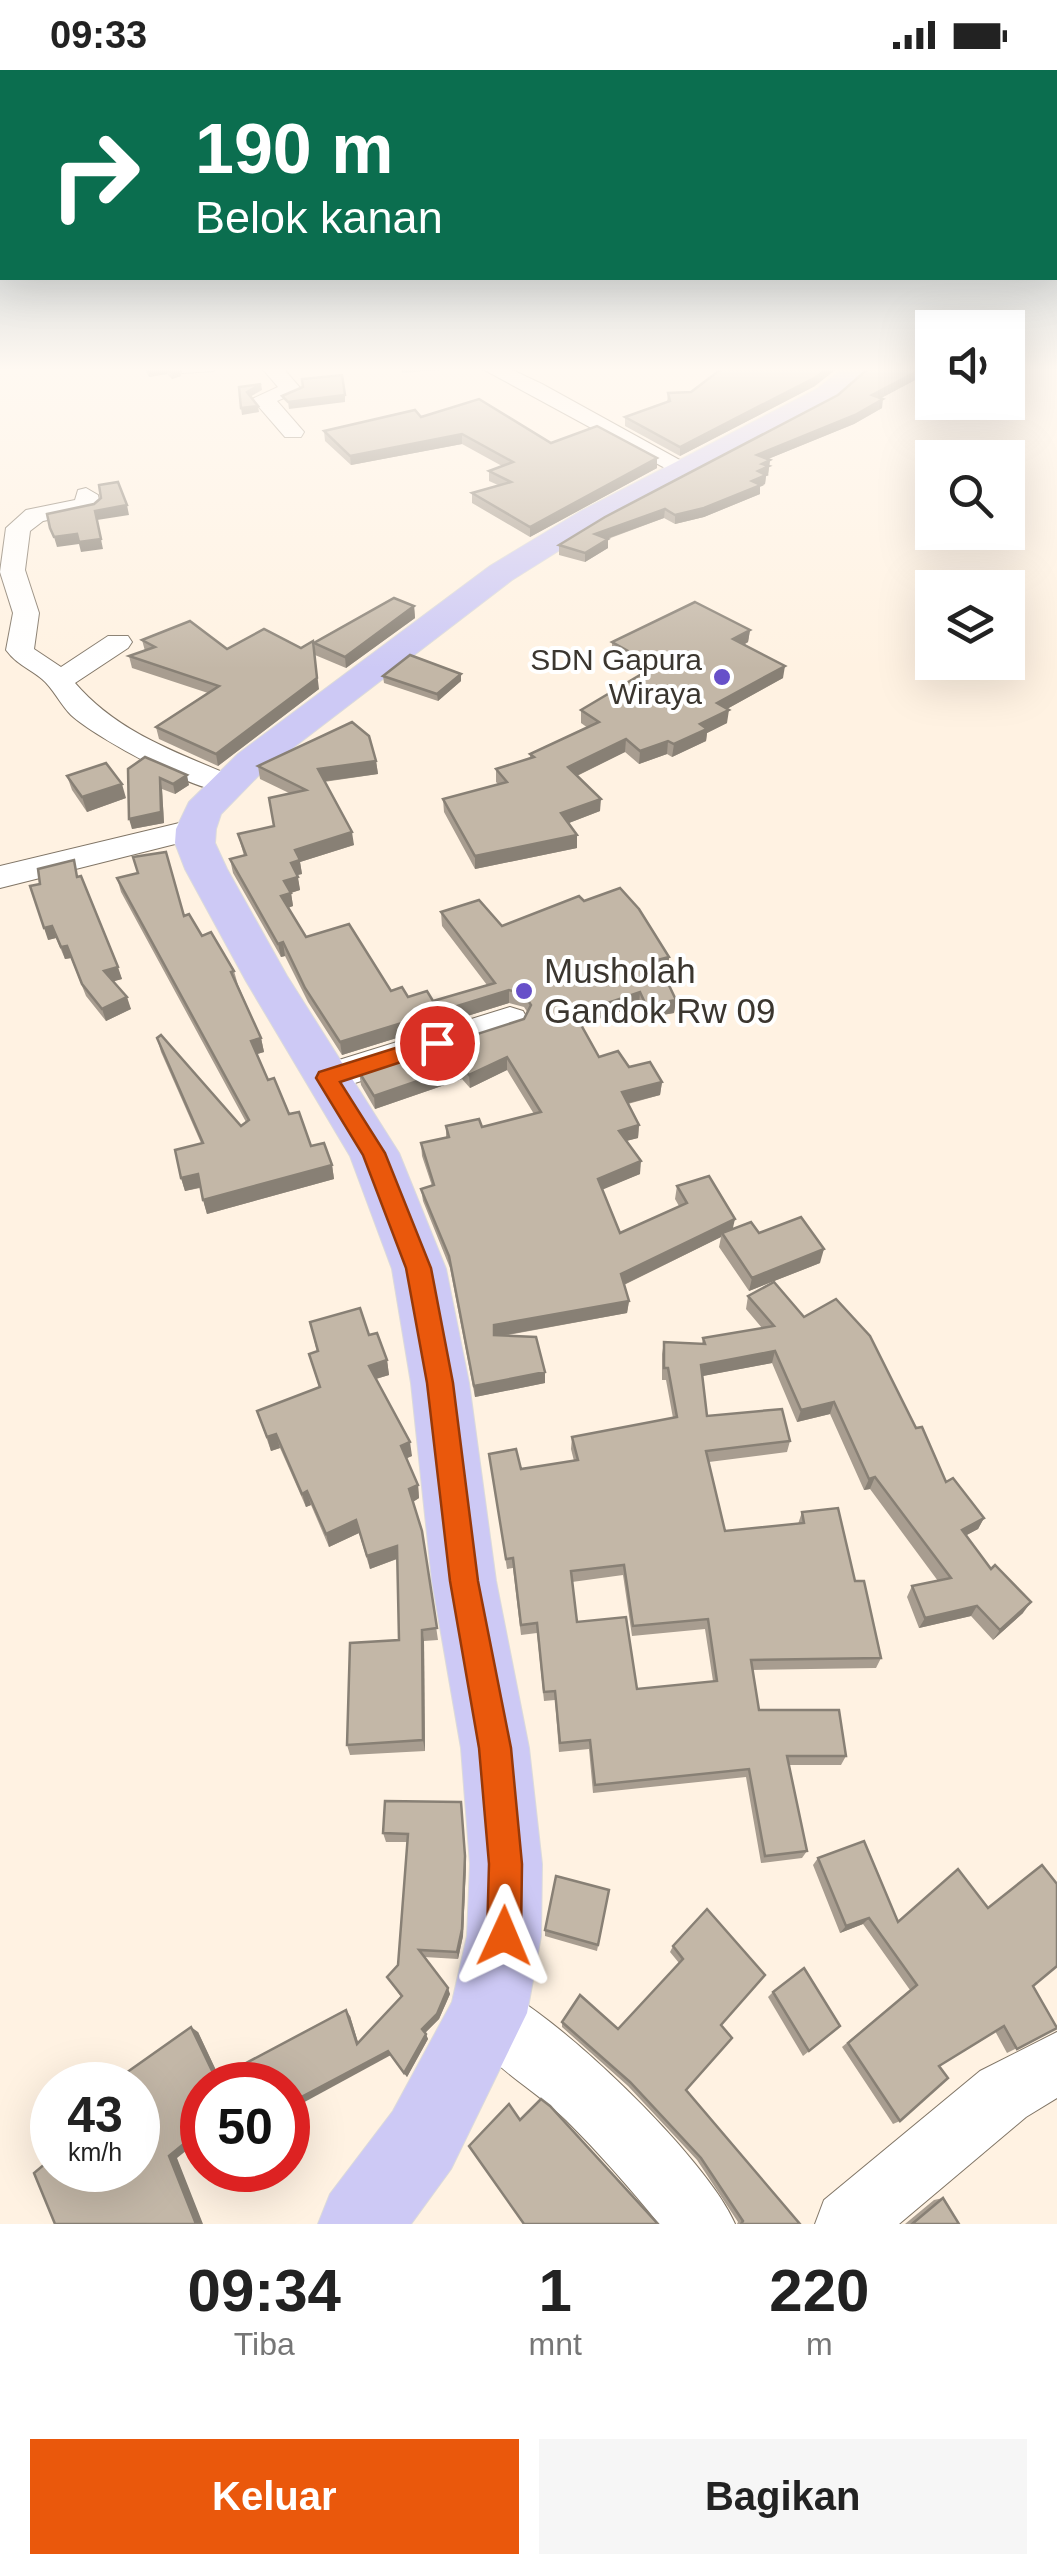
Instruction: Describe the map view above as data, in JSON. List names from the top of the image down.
{
  "places": ["SDN Gapura Wiraya", "Musholah Gandok Rw 09"],
  "page": {
    "status": "09:33",
    "turn": ["190 m", "Belok kanan"],
    "speed": "43 km/h",
    "limit": "50",
    "eta": [
      "09:34",
      "Tiba",
      "1",
      "mnt",
      "220",
      "m"
    ],
    "buttons": ["Keluar", "Bagikan"]
  }
}
